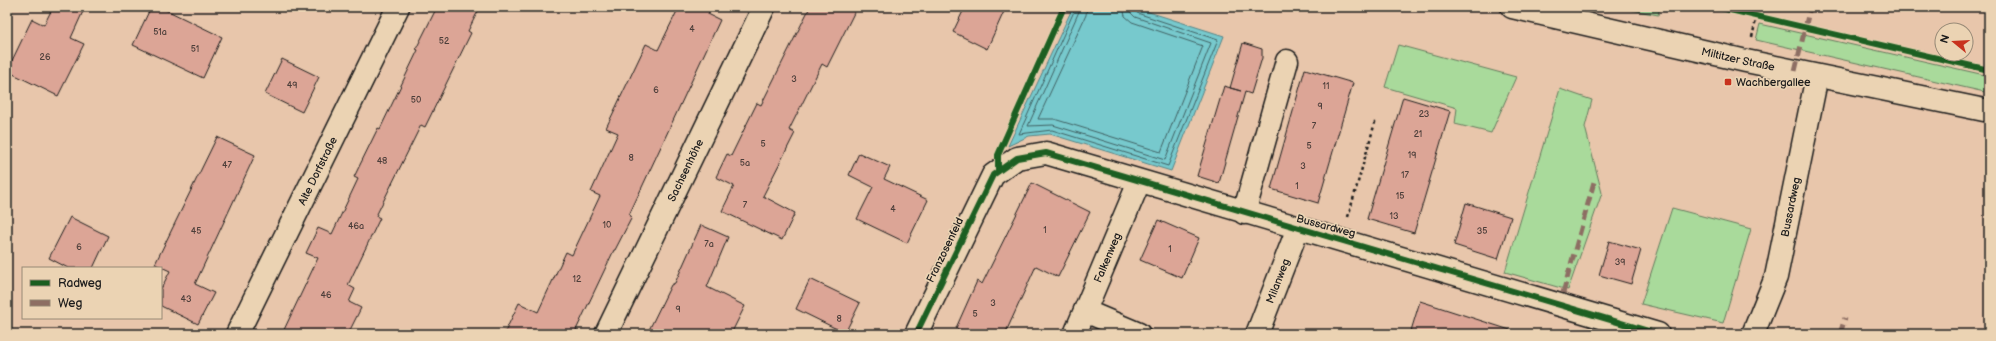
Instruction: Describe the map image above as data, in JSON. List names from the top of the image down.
{
  "streets": {
    "street": [
      "Miltitzer Straße",
      "Alte Dorfstraße",
      "Sachsenhöhe",
      "Bussardweg",
      "Franzosenfeld",
      "Falkenweg",
      "Milanweg"
    ]
  },
  "crossings": [
    ["Miltitzer Straße", "Bussardweg"],
    ["Bussardweg", "Franzosenfeld"],
    ["Bussardweg", "Falkenweg"],
    ["Bussardweg", "Milanweg"]
  ],
  "places": {
    "transit": ["Wachbergallee"]
  },
  "house_numbers": [
    "4",
    "51a",
    "52",
    "51",
    "26",
    "3",
    "49",
    "11",
    "6",
    "50",
    "9",
    "23",
    "7",
    "21",
    "5",
    "5",
    "19",
    "8",
    "48",
    "5a",
    "47",
    "3",
    "17",
    "1",
    "15",
    "7",
    "4",
    "13",
    "10",
    "46a",
    "1",
    "45",
    "35",
    "7a",
    "6",
    "1",
    "39",
    "12",
    "46",
    "43",
    "3",
    "9",
    "5",
    "8"
  ],
  "legend": ["Radweg", "Weg"],
  "north": "left"
}
